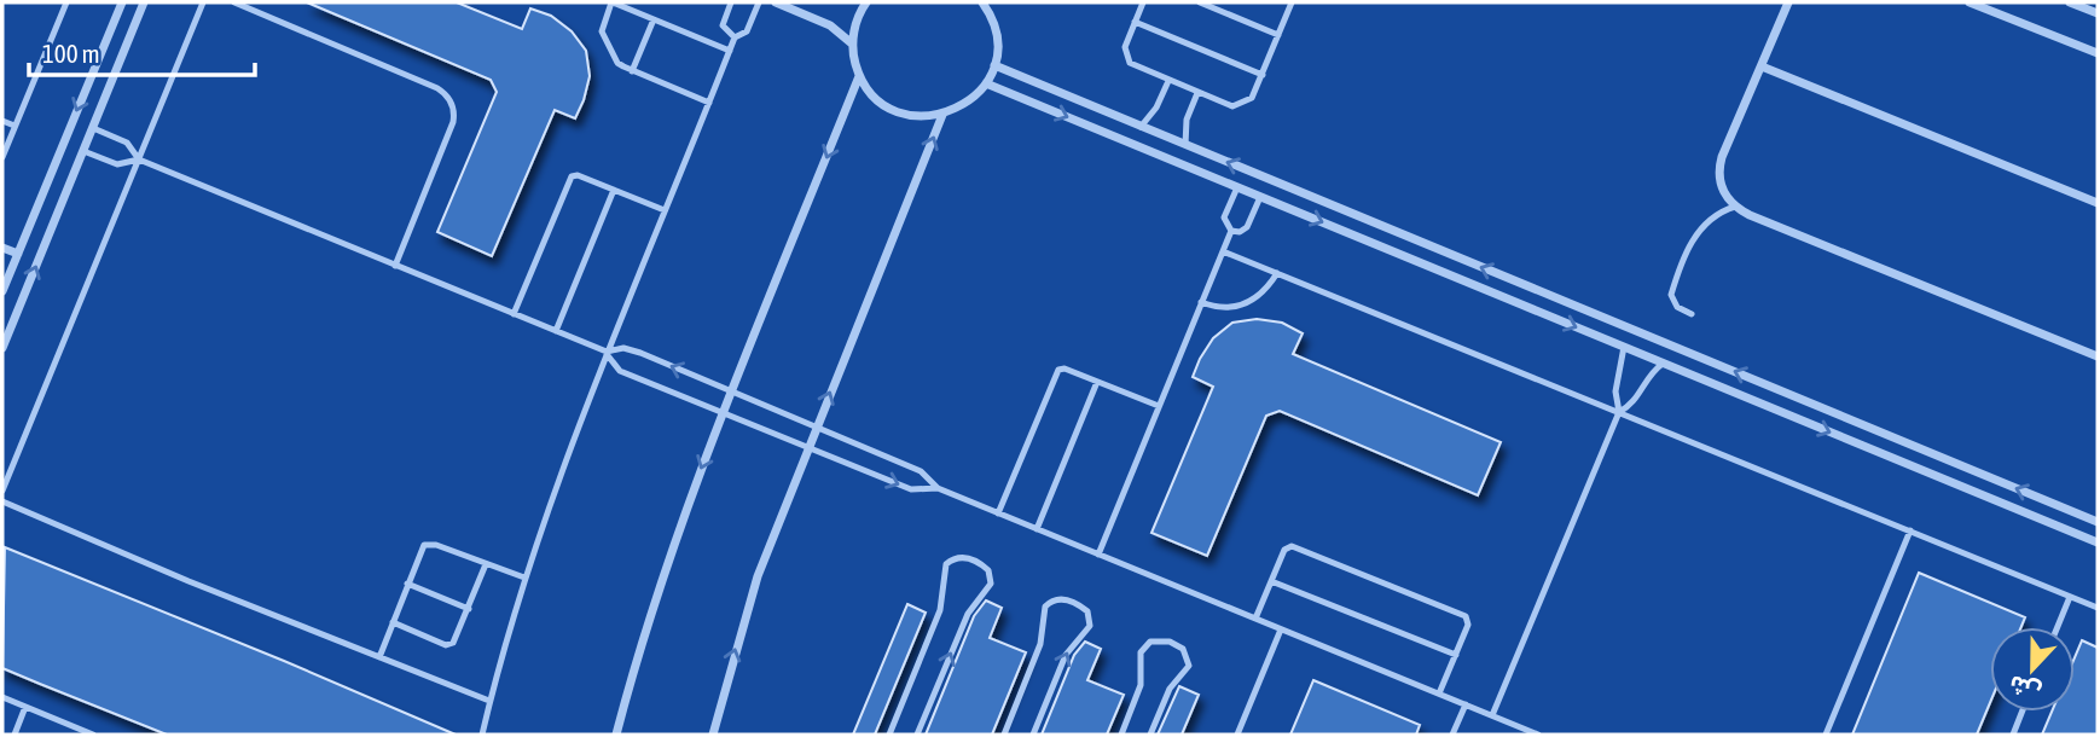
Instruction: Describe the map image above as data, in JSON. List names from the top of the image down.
{
  "scale_bar": "100 m",
  "north": "bottom"
}
